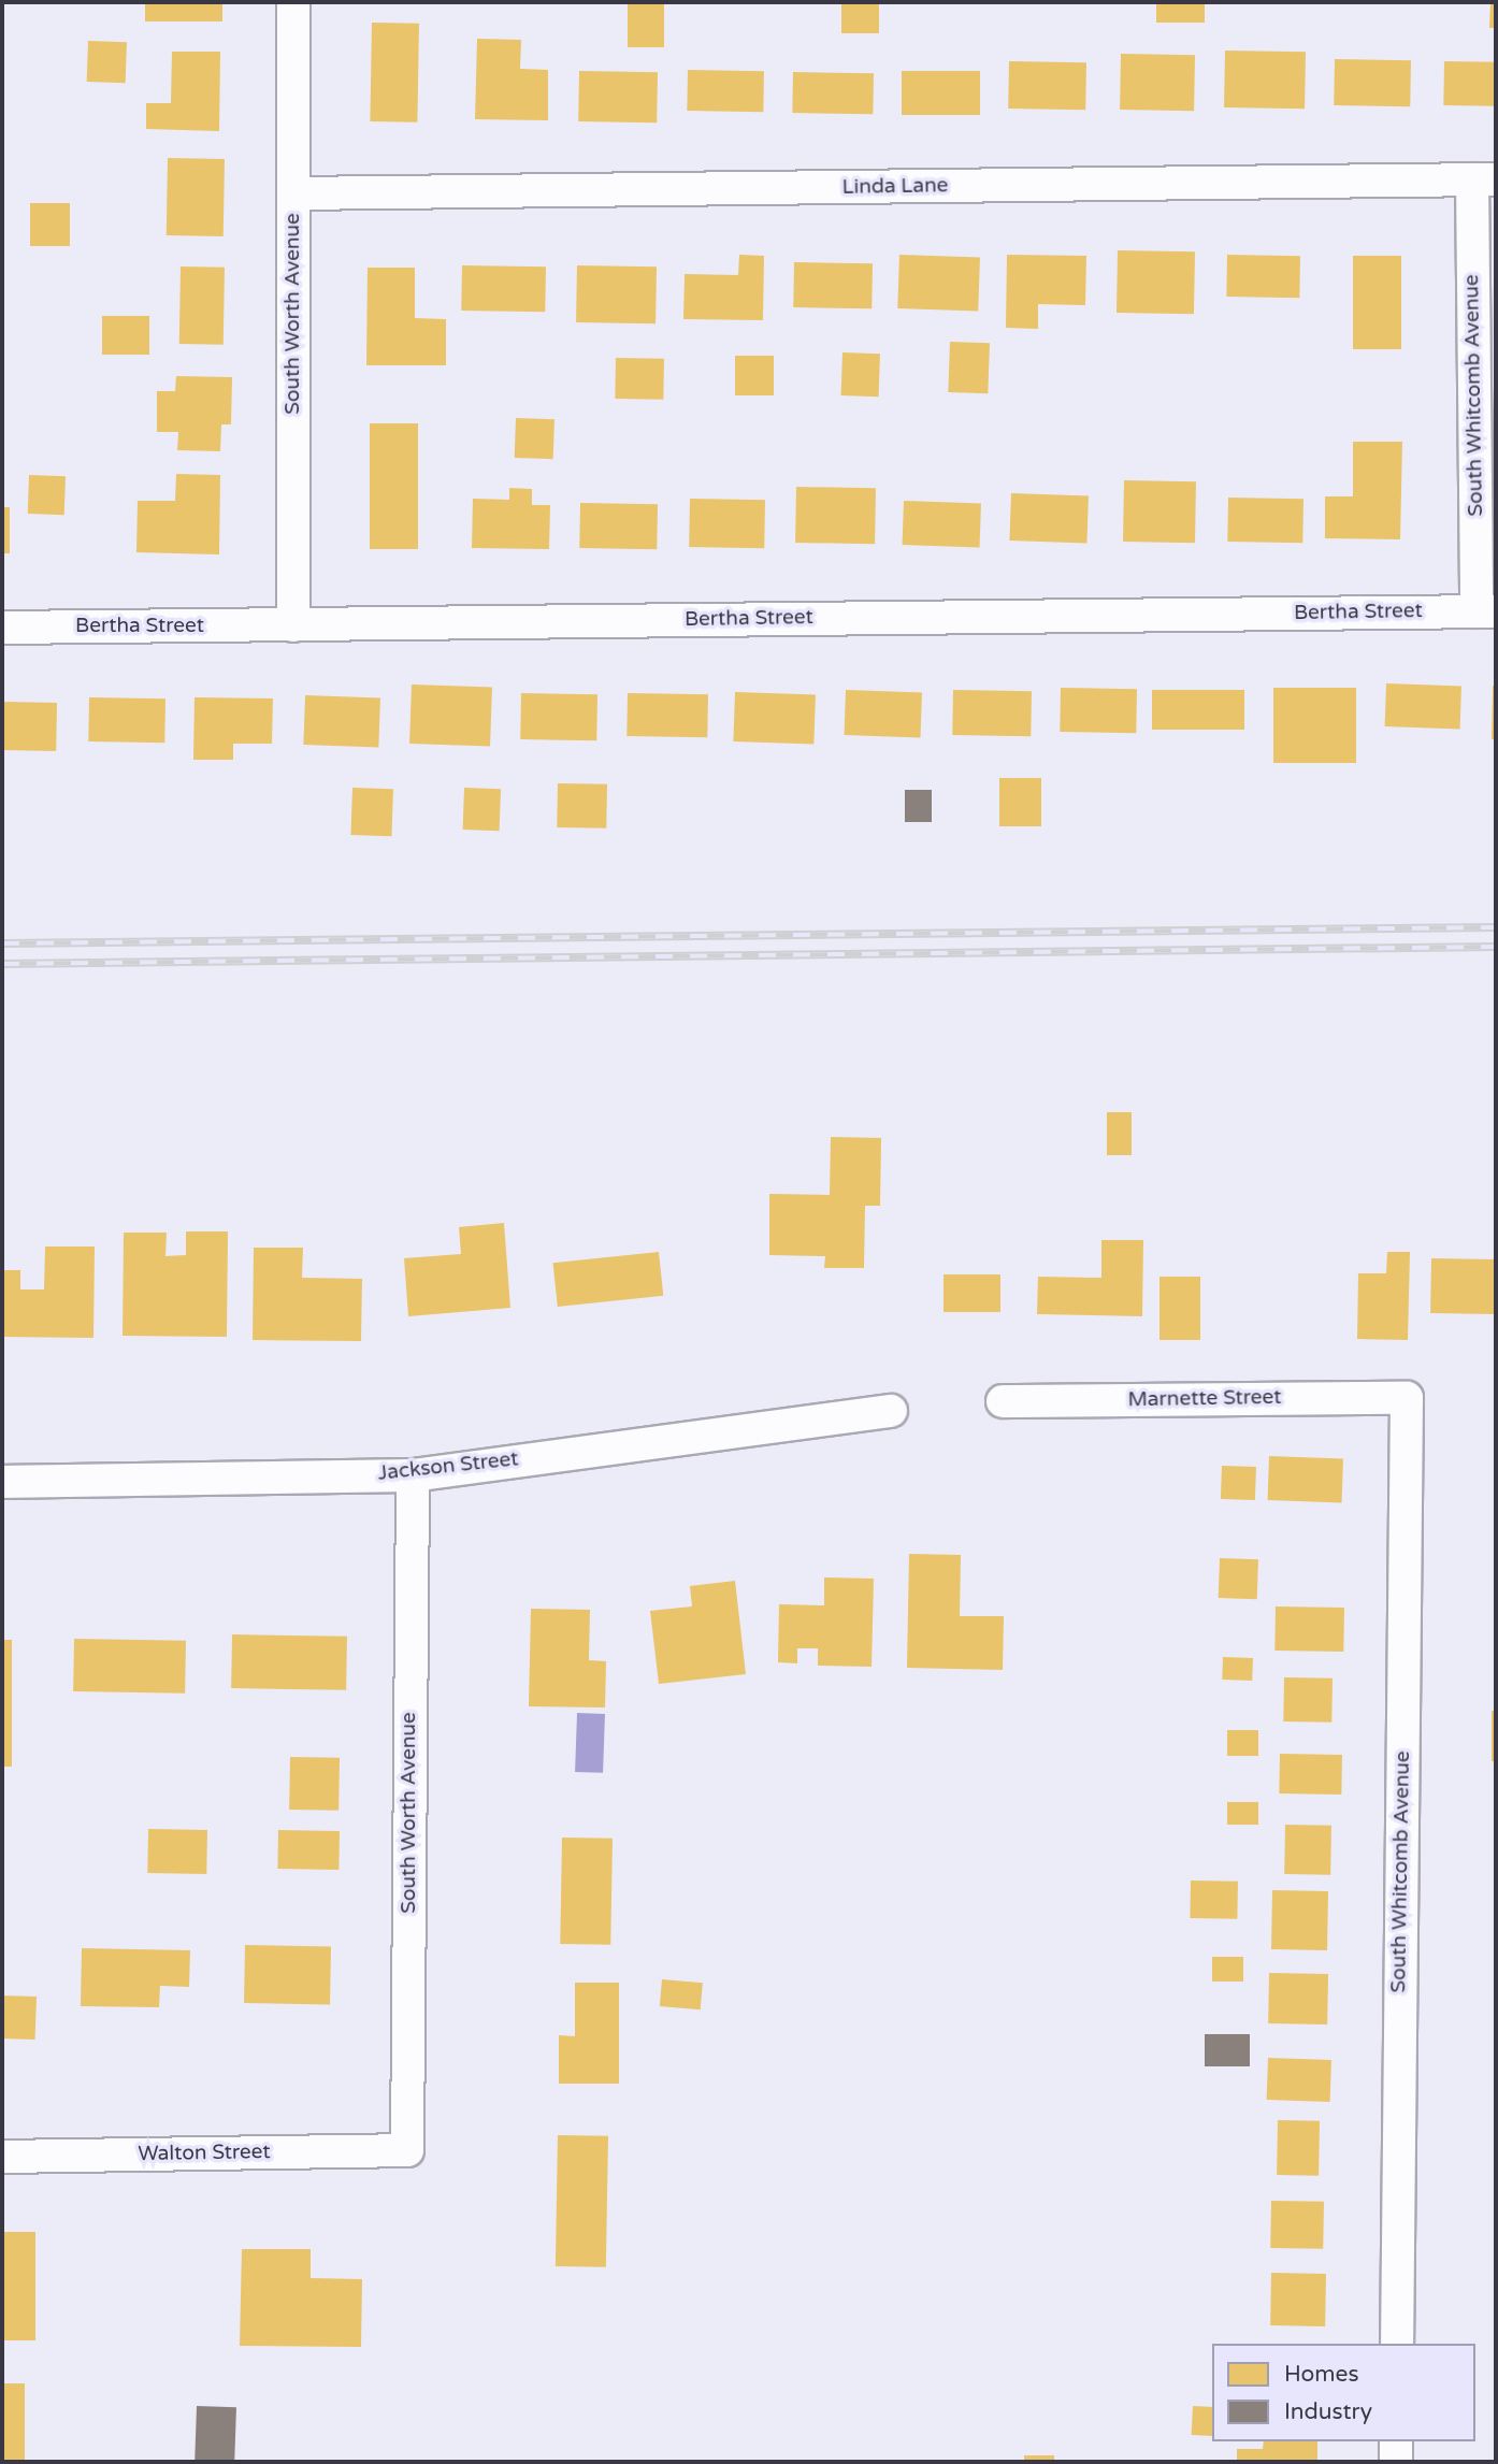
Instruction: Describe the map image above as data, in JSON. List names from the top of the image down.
{
  "streets": {
    "street": [
      "Linda Lane",
      "South Worth Avenue",
      "South Whitcomb Avenue",
      "Bertha Street",
      "Marnette Street",
      "Jackson Street",
      "Walton Street"
    ]
  },
  "crossings": [
    ["Linda Lane", "South Worth Avenue"],
    ["Linda Lane", "South Whitcomb Avenue"],
    ["South Worth Avenue", "Bertha Street"],
    ["South Worth Avenue", "Jackson Street"],
    ["South Worth Avenue", "Walton Street"],
    ["South Whitcomb Avenue", "Bertha Street"],
    ["South Whitcomb Avenue", "Marnette Street"]
  ],
  "legend": ["Homes", "Industry"]
}
